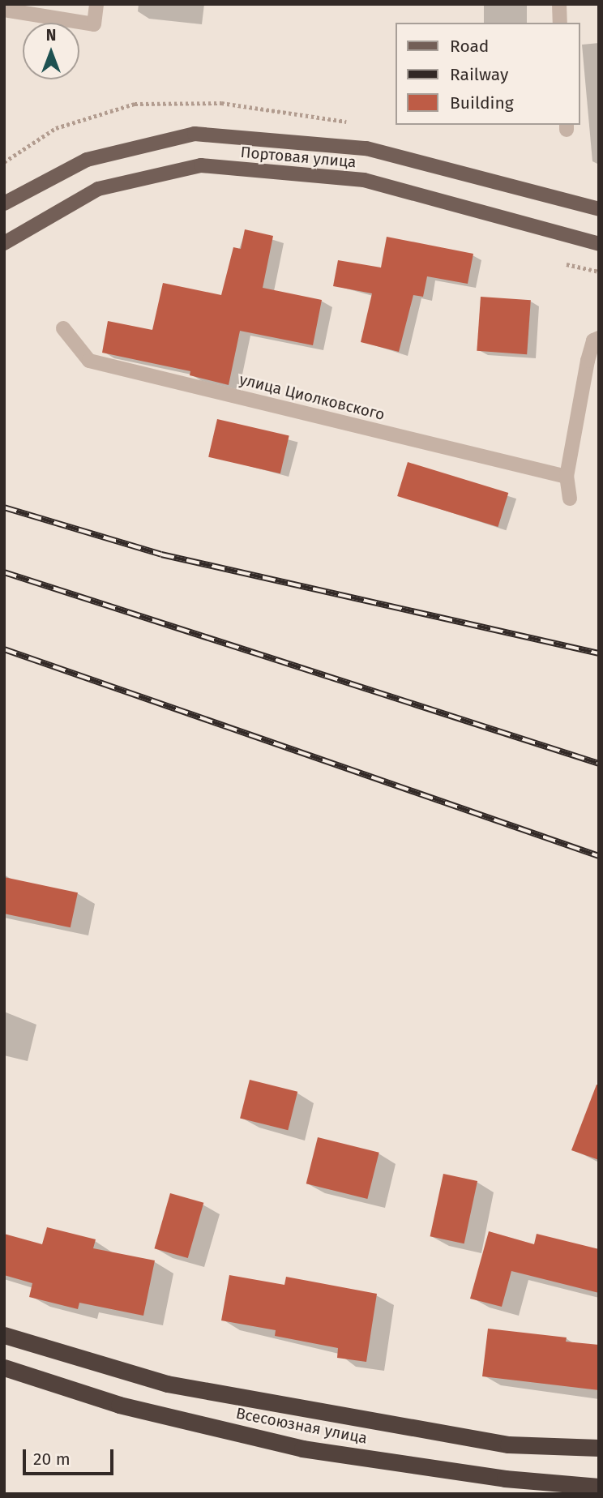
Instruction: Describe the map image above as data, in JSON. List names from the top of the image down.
{
  "streets": {
    "highway": ["Всесоюзная улица"],
    "main road": ["Портовая улица"],
    "street": ["улица Циолковского"]
  },
  "legend": ["Road", "Railway", "Building"],
  "scale_bar": "20 m",
  "north": "top"
}
